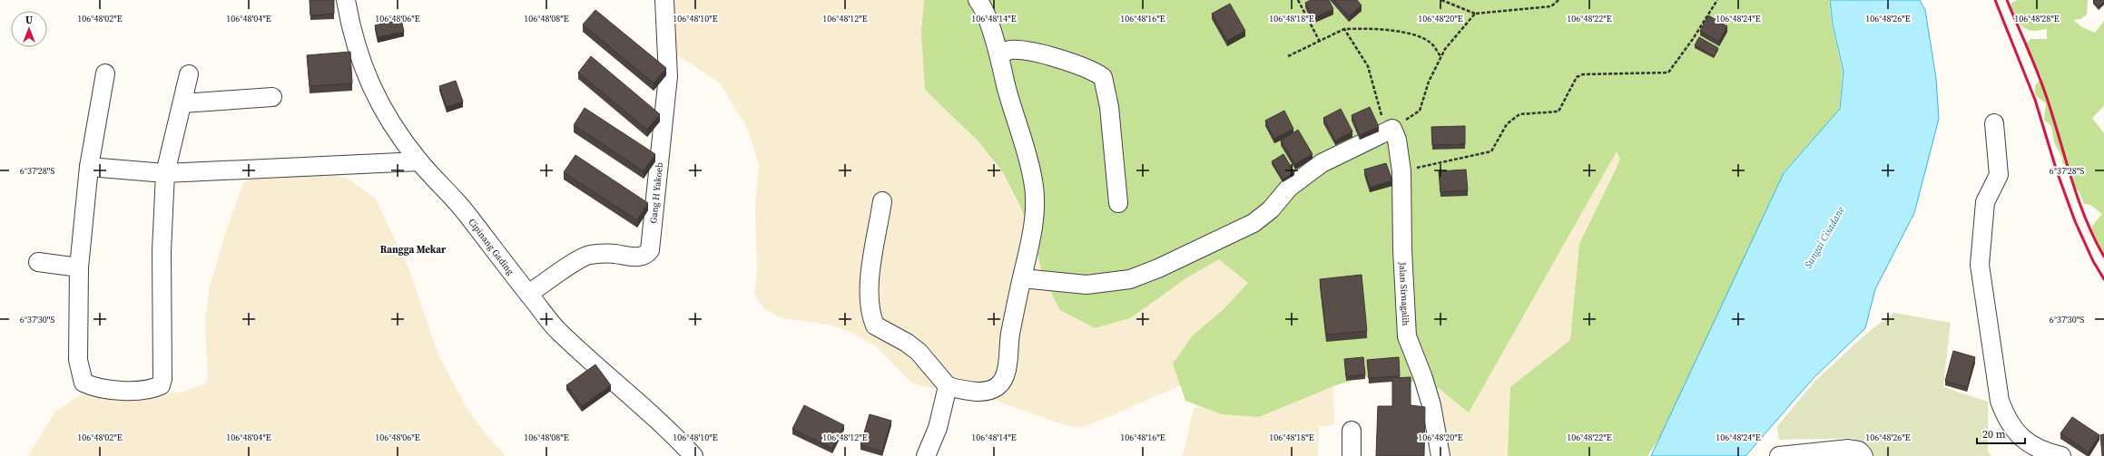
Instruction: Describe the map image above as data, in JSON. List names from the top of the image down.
{
  "streets": {
    "street": ["Gang H Yakoeb", "Cipinang Gading", "Jalan Sirnagalih"]
  },
  "crossings": [
    ["Gang H Yakoeb", "Cipinang Gading"]
  ],
  "districts": ["Rangga Mekar"],
  "water": ["Sungai Cisadane"],
  "scale_bar": "20 m",
  "north": "top",
  "coordinates": [
    "106°48'02\"E",
    "106°48'04\"E",
    "106°48'06\"E",
    "106°48'08\"E",
    "106°48'10\"E",
    "106°48'12\"E",
    "106°48'14\"E",
    "106°48'16\"E",
    "106°48'18\"E",
    "106°48'20\"E",
    "106°48'22\"E",
    "106°48'24\"E",
    "106°48'26\"E",
    "106°48'28\"E",
    "6°37'28\"S",
    "6°37'30\"S"
  ]
}
